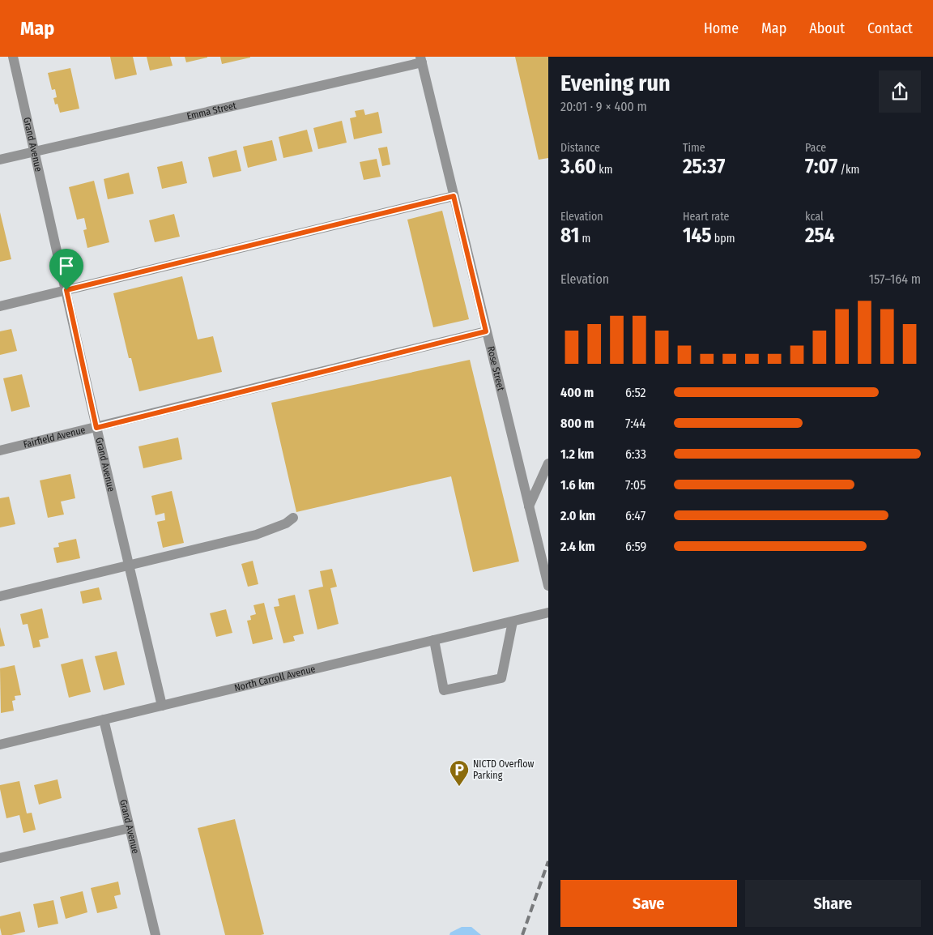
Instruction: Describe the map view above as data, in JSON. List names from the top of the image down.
{
  "streets": {
    "street": [
      "Emma Street",
      "Grand Avenue",
      "Rose Street",
      "Fairfield Avenue",
      "North Carroll Avenue"
    ]
  },
  "crossings": [
    ["Emma Street", "Grand Avenue"],
    ["Emma Street", "Rose Street"],
    ["Grand Avenue", "Fairfield Avenue"],
    ["Grand Avenue", "North Carroll Avenue"],
    ["Rose Street", "Fairfield Avenue"]
  ],
  "places": {
    "parking": ["NICTD Overflow Parking"]
  },
  "page": {
    "header": "Map",
    "nav": [
      "Home",
      "Map",
      "About",
      "Contact"
    ],
    "heading": ["Evening run", "20:01 · 9 × 400 m"],
    "stats": [
      ["Distance", "3.60 km"],
      ["Time", "25:37"],
      ["Pace", "7:07 /km"],
      ["Elevation", "81 m"],
      ["Heart rate", "145 bpm"],
      ["kcal", "254"]
    ],
    "chart": ["Elevation", "157–164 m"],
    "list": [
      {
        "name": "400 m",
        "note": "6:52"
      },
      {
        "name": "800 m",
        "note": "7:44"
      },
      {
        "name": "1.2 km",
        "note": "6:33"
      },
      {
        "name": "1.6 km",
        "note": "7:05"
      },
      {
        "name": "2.0 km",
        "note": "6:47"
      },
      {
        "name": "2.4 km",
        "note": "6:59"
      }
    ],
    "buttons": ["Save", "Share"]
  }
}
